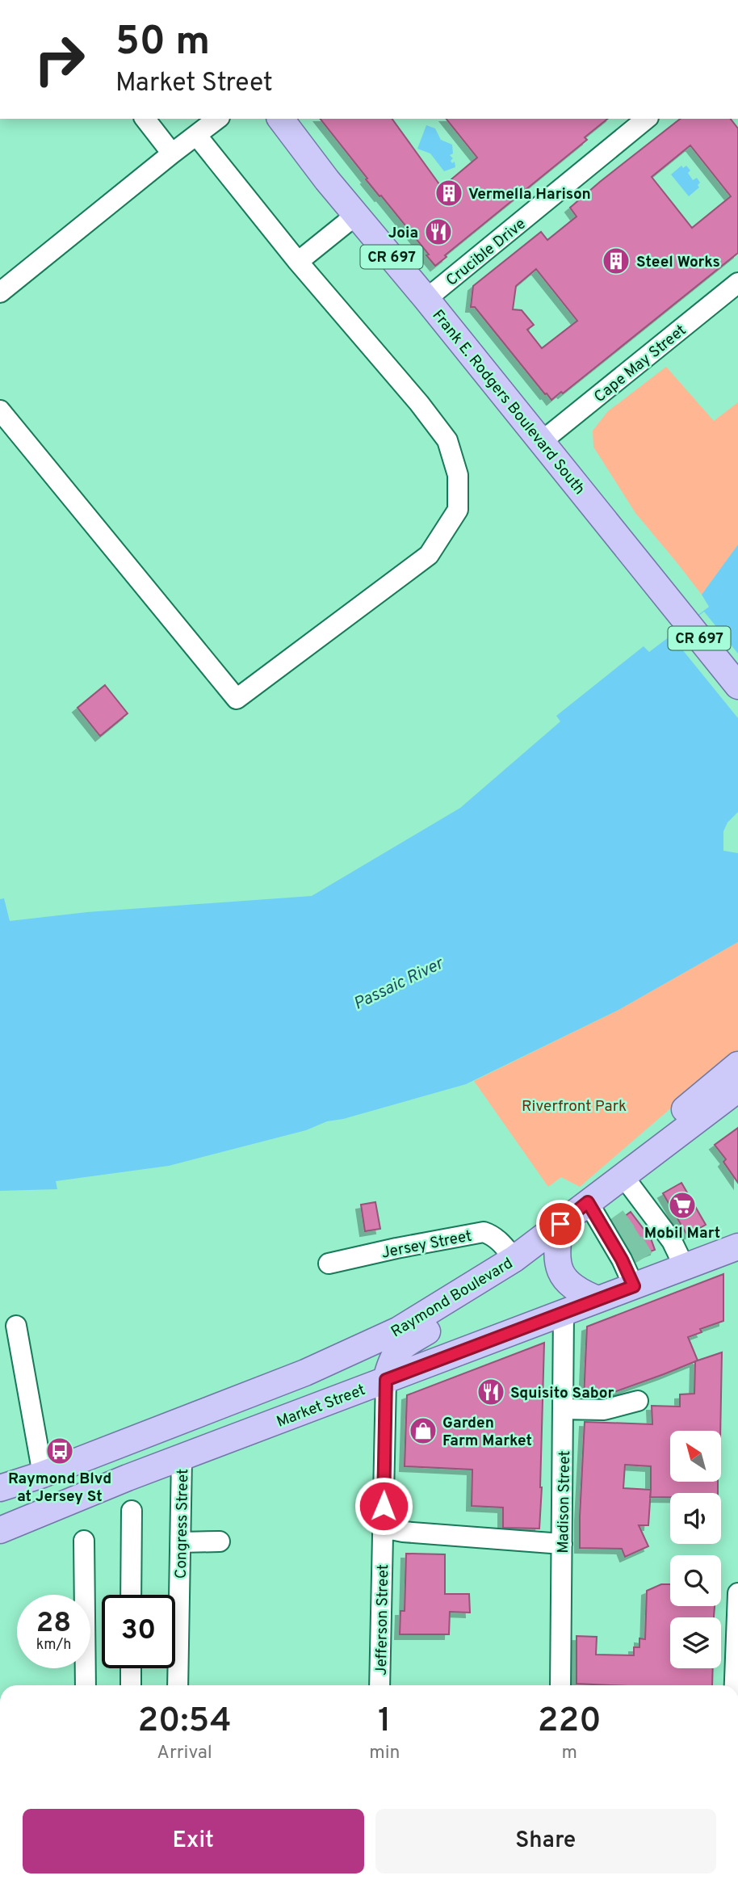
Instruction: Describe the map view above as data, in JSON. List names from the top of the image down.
{
  "streets": {
    "main road": [
      "CR 697",
      "Frank E. Rodgers Boulevard South",
      "Raymond Boulevard",
      "Market Street"
    ],
    "street": [
      "Crucible Drive",
      "Cape May Street",
      "Jersey Street",
      "Madison Street",
      "Congress Street",
      "Jefferson Street"
    ]
  },
  "crossings": [
    ["Crucible Drive", "Frank E. Rodgers Boulevard South"],
    ["CR 697", "Frank E. Rodgers Boulevard South"],
    ["Cape May Street", "Frank E. Rodgers Boulevard South"],
    ["Jersey Street", "Raymond Boulevard"],
    ["Market Street", "Madison Street"],
    ["Market Street", "Congress Street"],
    ["Market Street", "Jefferson Street"]
  ],
  "water": ["Passaic River"],
  "parks": ["Riverfront Park"],
  "places": {
    "building": ["Vermella Harison", "Steel Works"],
    "restaurant": ["Joia", "Squisito Sabor"],
    "supermarket": ["Mobil Mart"],
    "shop": ["Garden Farm Market"],
    "bus stop": ["Raymond Blvd at Jersey St"]
  },
  "north": "top left",
  "page": {
    "turn": ["50 m", "Market Street"],
    "speed": "28 km/h",
    "limit": "30",
    "eta": [
      "20:54",
      "Arrival",
      "1",
      "min",
      "220",
      "m"
    ],
    "buttons": ["Exit", "Share"]
  }
}
